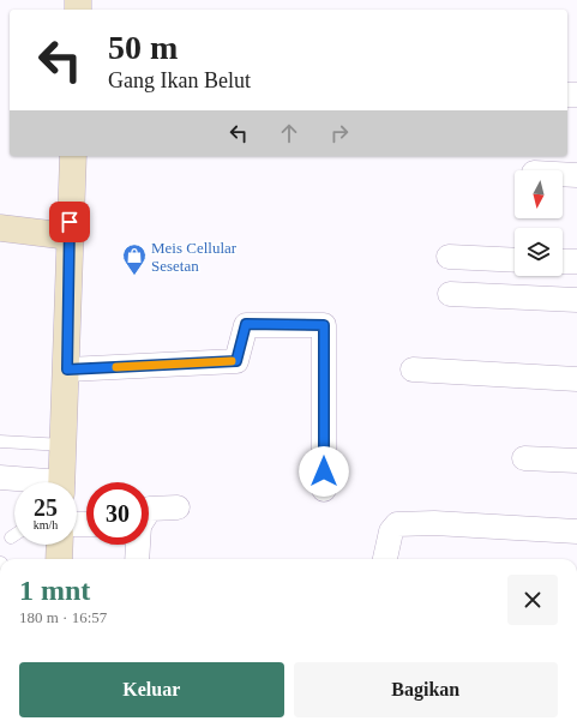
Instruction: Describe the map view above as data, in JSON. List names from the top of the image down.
{
  "places": {
    "shop": ["Meis Cellular Sesetan"]
  },
  "north": "bottom",
  "page": {
    "turn": ["50 m", "Gang Ikan Belut"],
    "speed": "25 km/h",
    "limit": "30",
    "heading": ["1 mnt", "180 m · 16:57"],
    "buttons": ["Keluar", "Bagikan"]
  }
}
